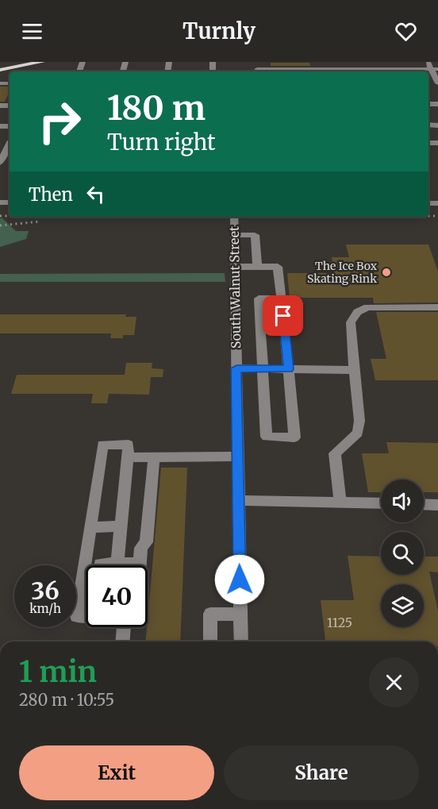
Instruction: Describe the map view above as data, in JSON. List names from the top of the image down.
{
  "streets": {
    "street": ["South Walnut Street"]
  },
  "places": ["The Ice Box Skating Rink"],
  "house_numbers": ["1125"],
  "page": {
    "header": "Turnly",
    "turn": ["180 m", "Turn right"],
    "then": "Then",
    "speed": "36 km/h",
    "limit": "40",
    "heading": ["1 min", "280 m · 10:55"],
    "buttons": ["Exit", "Share"]
  }
}
